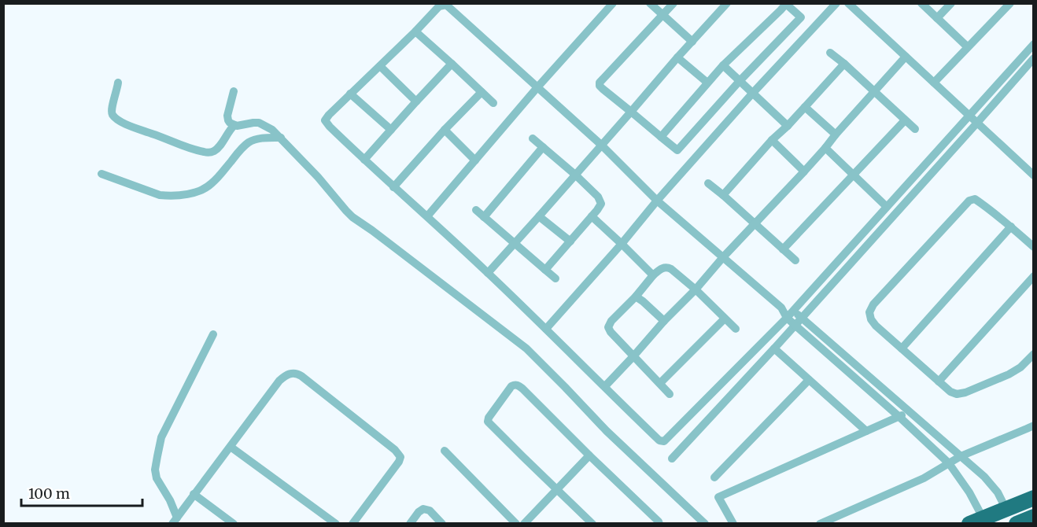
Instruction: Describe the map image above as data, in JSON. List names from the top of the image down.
{
  "scale_bar": "100 m"
}
